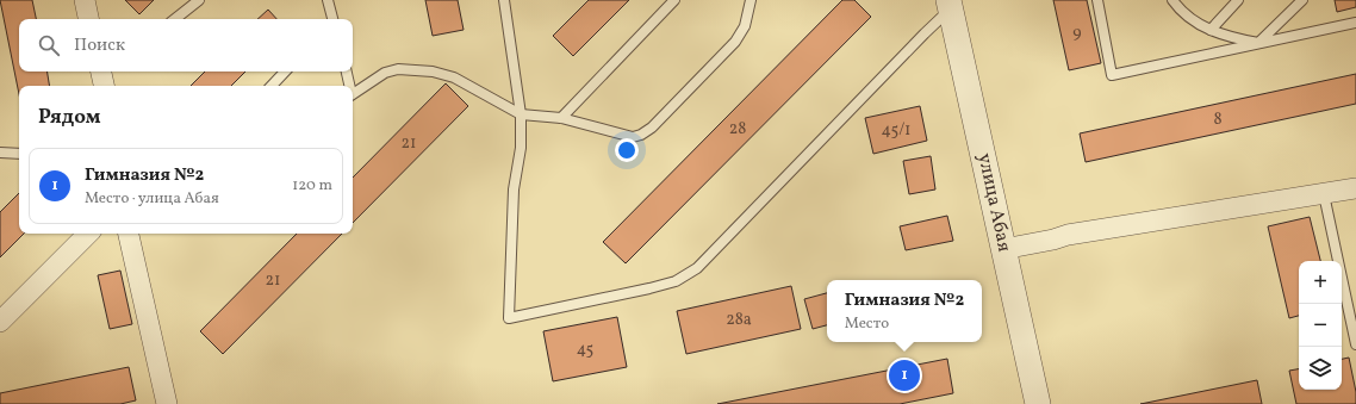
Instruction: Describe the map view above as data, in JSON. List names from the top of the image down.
{
  "streets": {
    "street": ["улица Абая"]
  },
  "house_numbers": [
    "9",
    "8",
    "28",
    "45/1",
    "21",
    "21",
    "28а",
    "45"
  ],
  "page": {
    "search": "Поиск",
    "heading": "Рядом",
    "list": [
      {
        "mark": "1",
        "name": "Гимназия №2",
        "note": "Место · улица Абая",
        "value": "120 m"
      }
    ],
    "map_buttons": ["+", "−"],
    "popup": ["Гимназия №2", "Место"],
    "pins": "1"
  }
}
